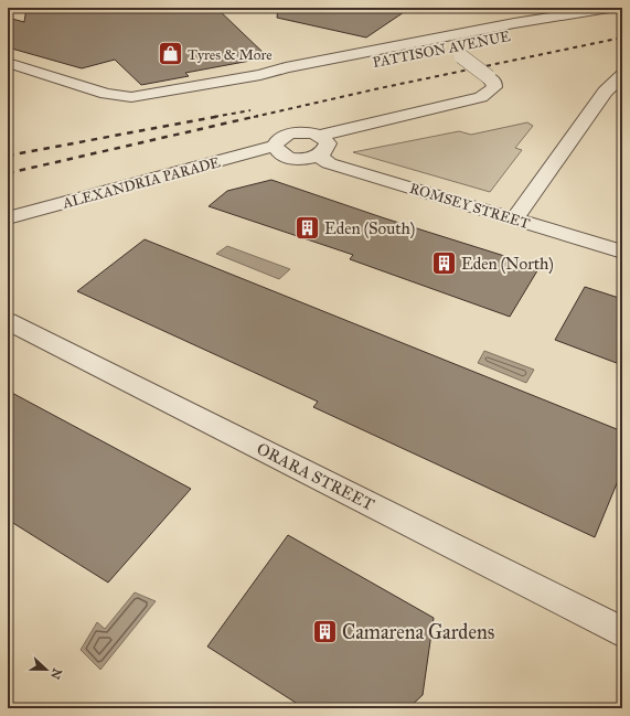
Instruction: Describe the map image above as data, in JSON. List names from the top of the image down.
{
  "streets": {
    "street": [
      "PATTISON AVENUE",
      "ALEXANDRIA PARADE",
      "ROMSEY STREET",
      "ORARA STREET"
    ]
  },
  "places": {
    "shop": ["Tyres & More"],
    "building": ["Eden (South)", "Eden (North)", "Camarena Gardens"]
  },
  "north": "right"
}
